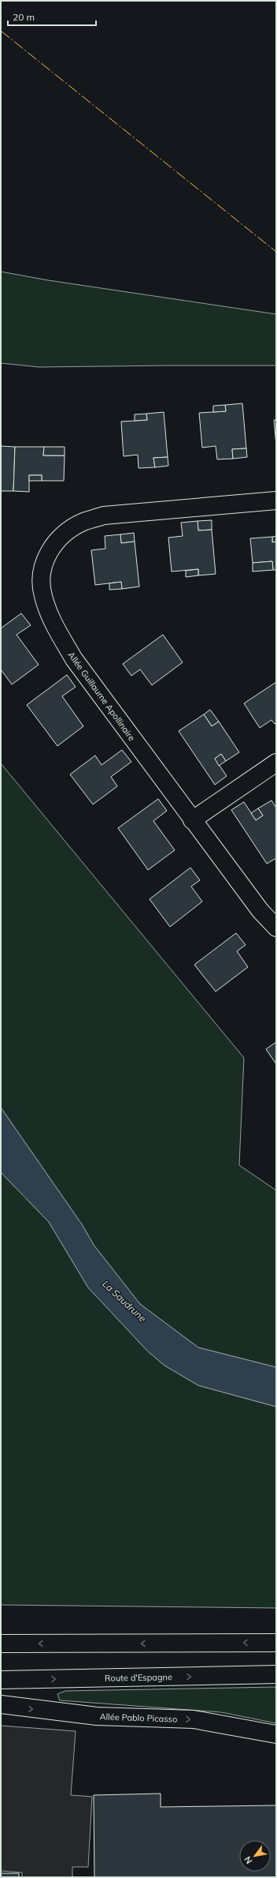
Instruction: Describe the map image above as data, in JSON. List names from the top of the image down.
{
  "streets": {
    "street": ["Allée Guillaume Apollinaire", "Route d'Espagne", "Allée Pablo Picasso"]
  },
  "water": ["La Saudrune"],
  "scale_bar": "20 m",
  "north": "bottom left"
}
